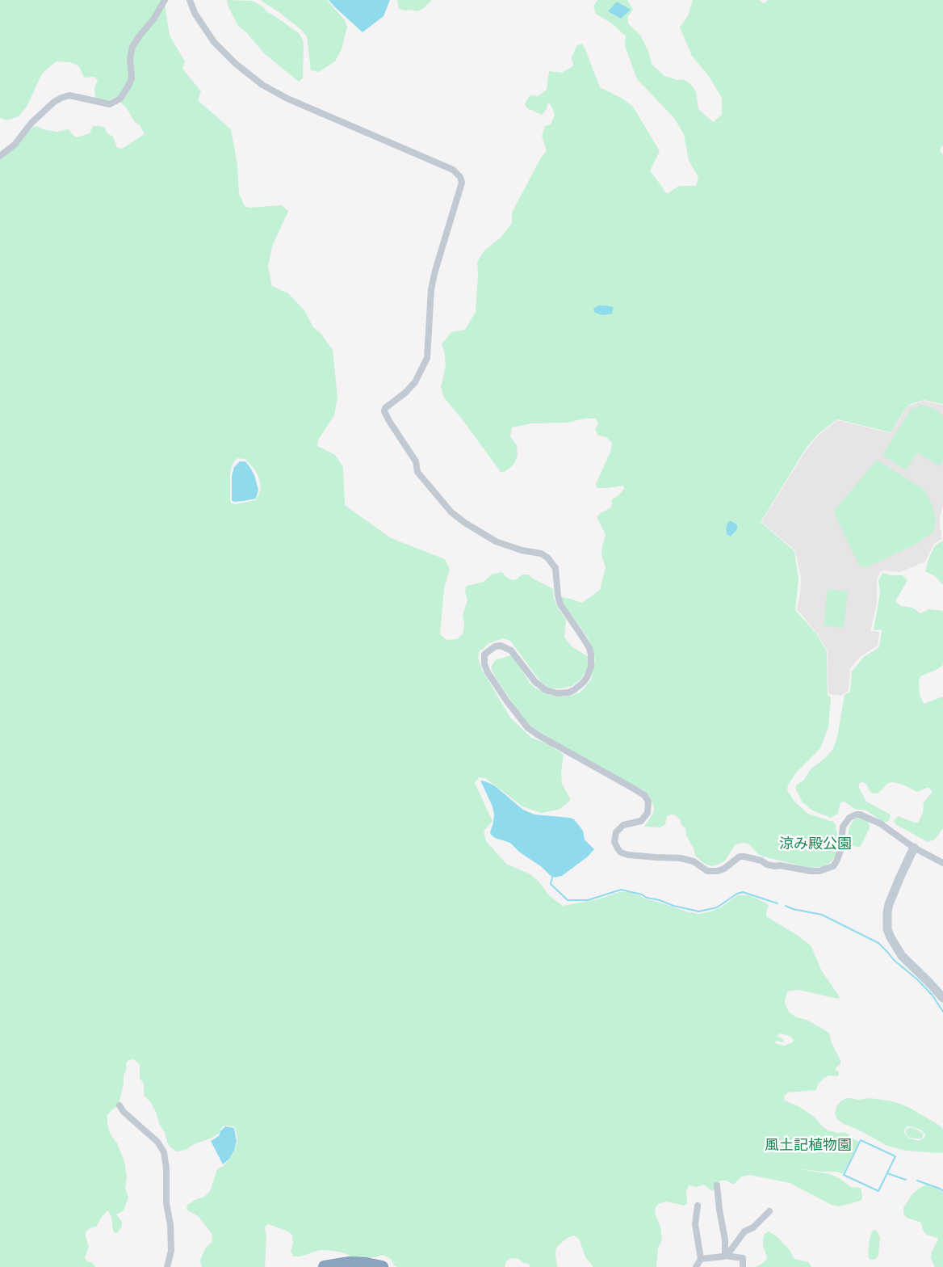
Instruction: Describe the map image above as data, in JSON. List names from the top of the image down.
{
  "parks": ["涼み殿公園", "風土記植物園"]
}
